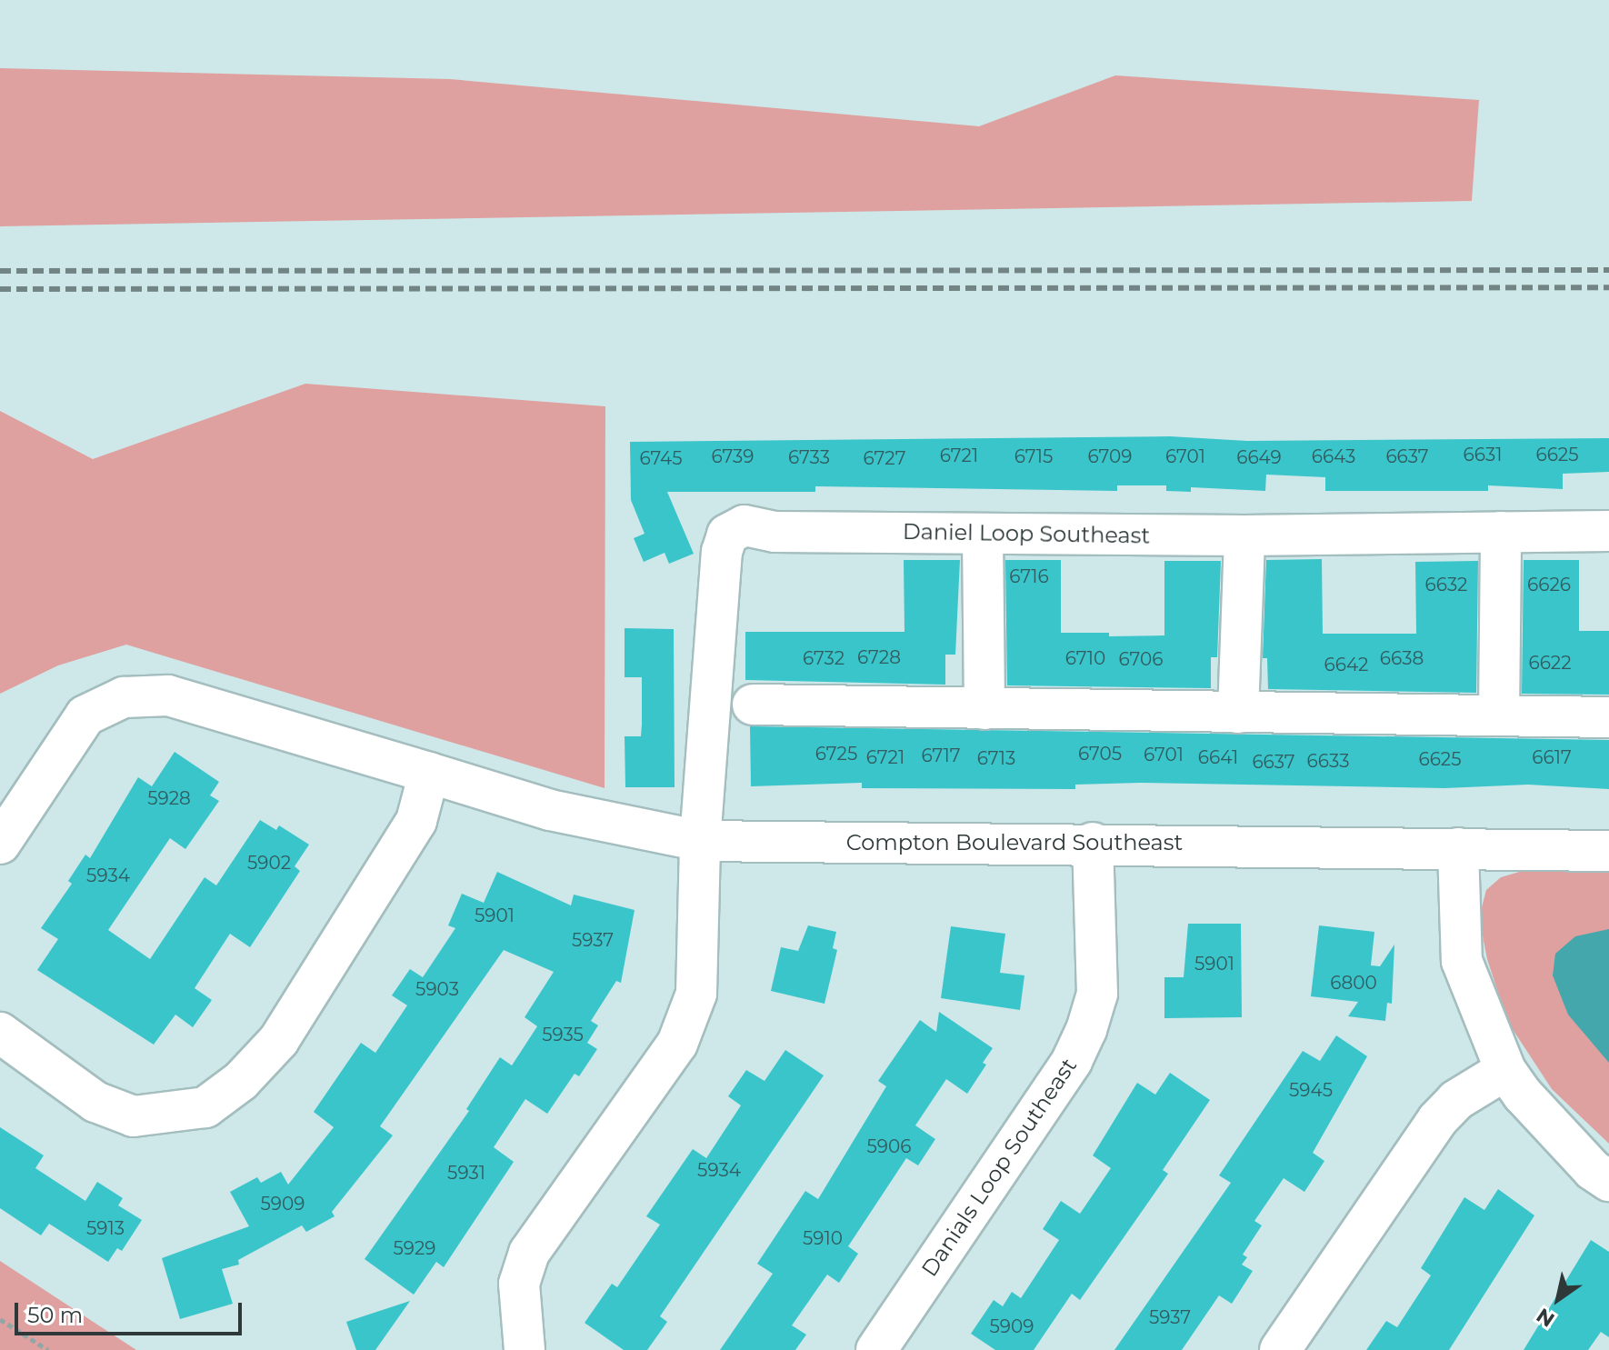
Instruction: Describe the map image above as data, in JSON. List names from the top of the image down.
{
  "streets": {
    "street": ["Daniel Loop Southeast", "Compton Boulevard Southeast", "Danials Loop Southeast"]
  },
  "crossings": [
    ["Daniel Loop Southeast", "Compton Boulevard Southeast"],
    ["Compton Boulevard Southeast", "Danials Loop Southeast"]
  ],
  "house_numbers": [
    "6631",
    "6625",
    "6721",
    "6739",
    "6715",
    "6709",
    "6701",
    "6643",
    "6637",
    "6733",
    "6649",
    "6745",
    "6727",
    "6716",
    "6632",
    "6626",
    "6728",
    "6732",
    "6710",
    "6638",
    "6706",
    "6622",
    "6642",
    "6725",
    "6705",
    "6701",
    "6717",
    "6721",
    "6641",
    "6617",
    "6713",
    "6625",
    "6633",
    "6637",
    "5928",
    "5902",
    "5934",
    "5901",
    "5937",
    "5901",
    "6800",
    "5903",
    "5935",
    "5945",
    "5906",
    "5934",
    "5931",
    "5909",
    "5913",
    "5910",
    "5929",
    "5937",
    "5909"
  ],
  "scale_bar": "50 m",
  "north": "bottom left"
}
